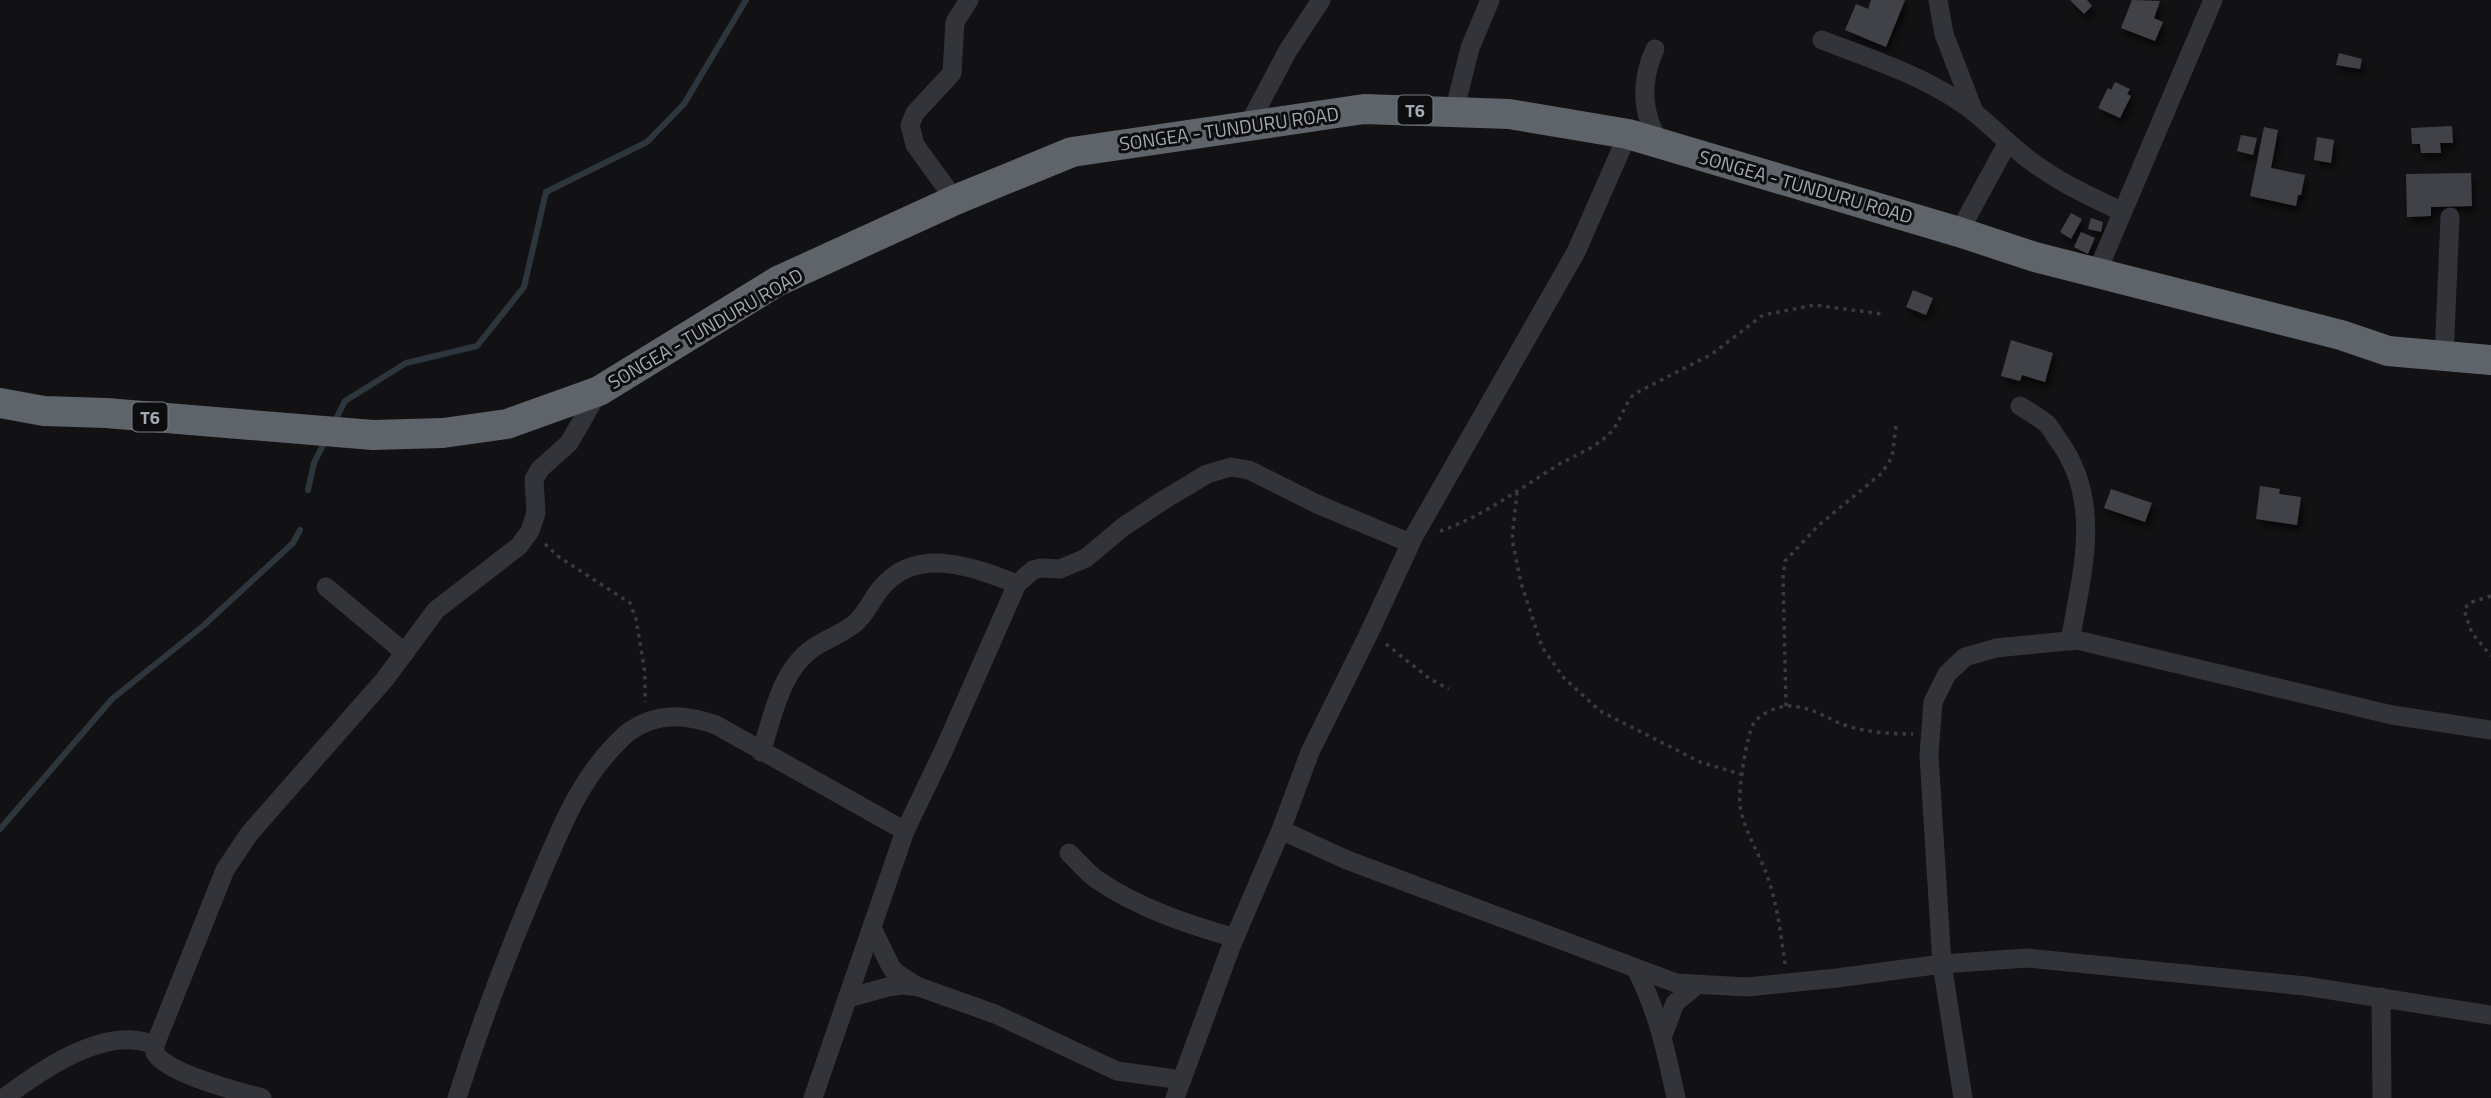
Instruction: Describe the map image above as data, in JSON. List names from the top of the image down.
{
  "streets": {
    "highway": ["T6", "SONGEA - TUNDURU ROAD"]
  }
}
